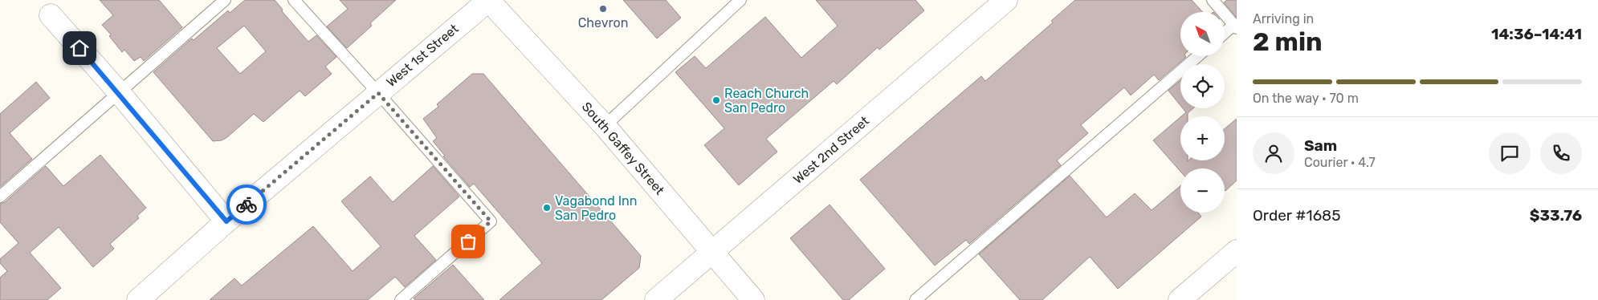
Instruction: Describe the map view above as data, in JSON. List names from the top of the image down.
{
  "streets": {
    "street": ["West 1st Street", "South Gaffey Street", "West 2nd Street"]
  },
  "crossings": [
    ["West 1st Street", "South Gaffey Street"],
    ["South Gaffey Street", "West 2nd Street"]
  ],
  "places": ["Chevron", "Reach Church San Pedro", "Vagabond Inn San Pedro"],
  "north": "top left",
  "page": {
    "heading": ["2 min", "Arriving in", "14:36–14:41"],
    "panel": [
      "Sam",
      "Courier · 4.7",
      "Order #1685",
      "$33.76"
    ],
    "map_buttons": ["+", "−"],
    "bar": "On the way · 70 m"
  }
}
